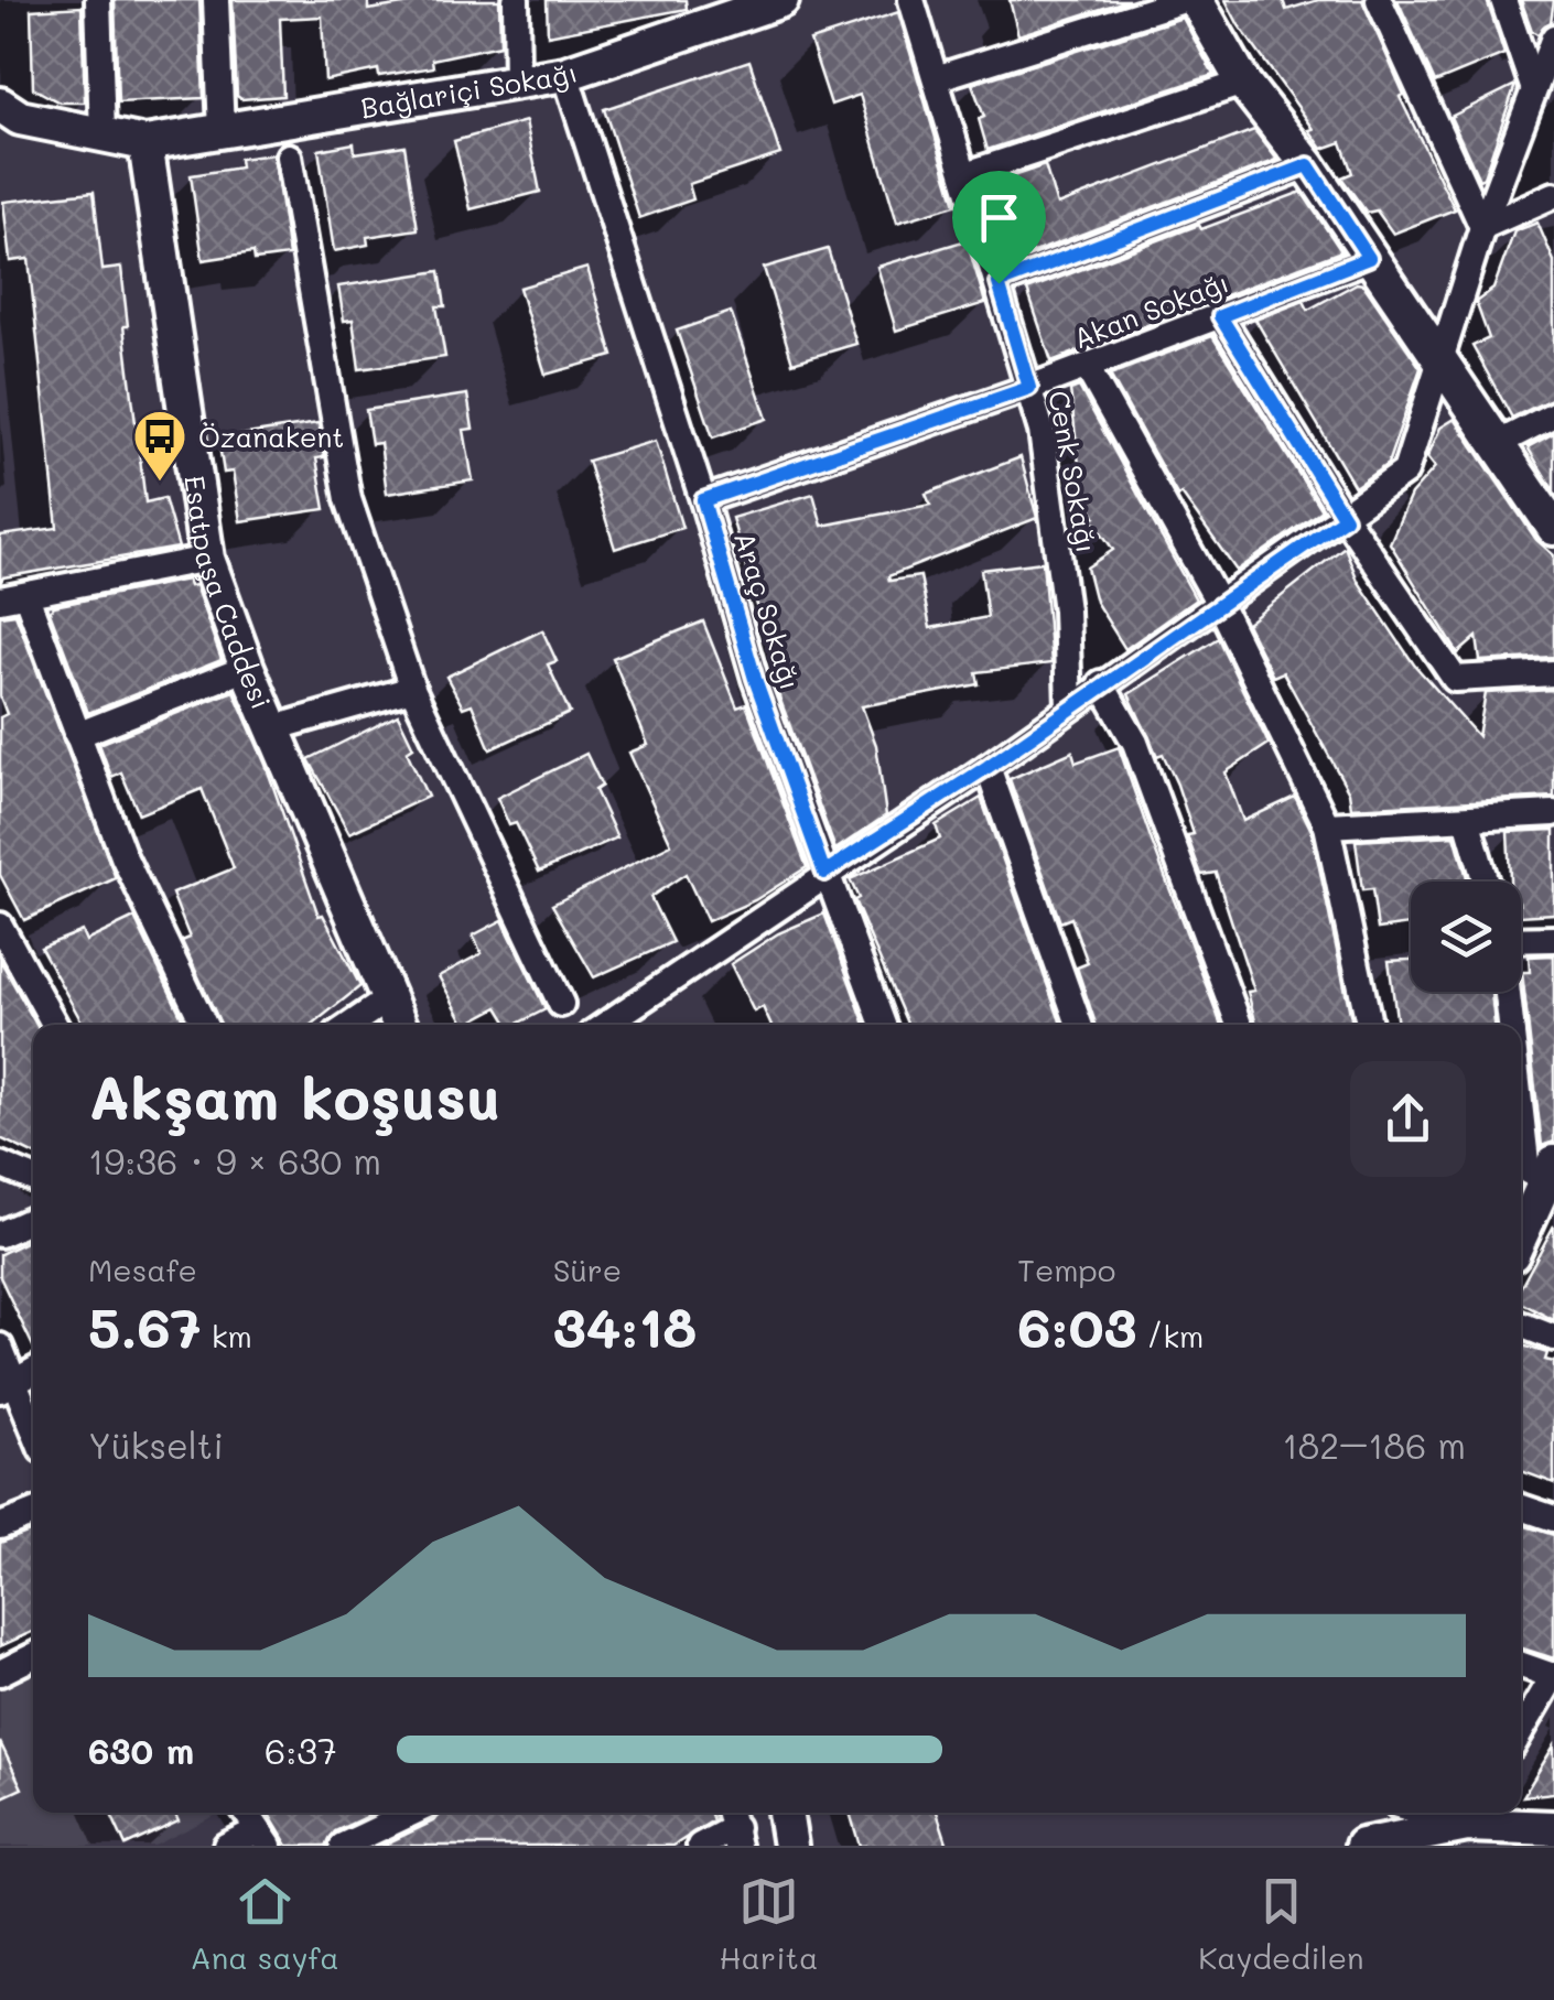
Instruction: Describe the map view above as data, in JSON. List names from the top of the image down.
{
  "streets": {
    "street": [
      "Bağlariçi Sokağı",
      "Akan Sokağı",
      "Cenk Sokağı",
      "Esatpaşa Caddesi",
      "Araç Sokağı"
    ]
  },
  "crossings": [
    ["Bağlariçi Sokağı", "Esatpaşa Caddesi"],
    ["Bağlariçi Sokağı", "Araç Sokağı"],
    ["Akan Sokağı", "Cenk Sokağı"],
    ["Akan Sokağı", "Araç Sokağı"]
  ],
  "places": {
    "bus stop": ["Özanakent"]
  },
  "page": {
    "heading": ["Akşam koşusu", "19:36 · 9 × 630 m"],
    "stats": [
      ["Mesafe", "5.67 km"],
      ["Süre", "34:18"],
      ["Tempo", "6:03 /km"]
    ],
    "chart": ["Yükselti", "182–186 m"],
    "list": [
      {
        "name": "630 m",
        "note": "6:37"
      }
    ],
    "tabs": ["Ana sayfa", "Harita", "Kaydedilen"]
  }
}
